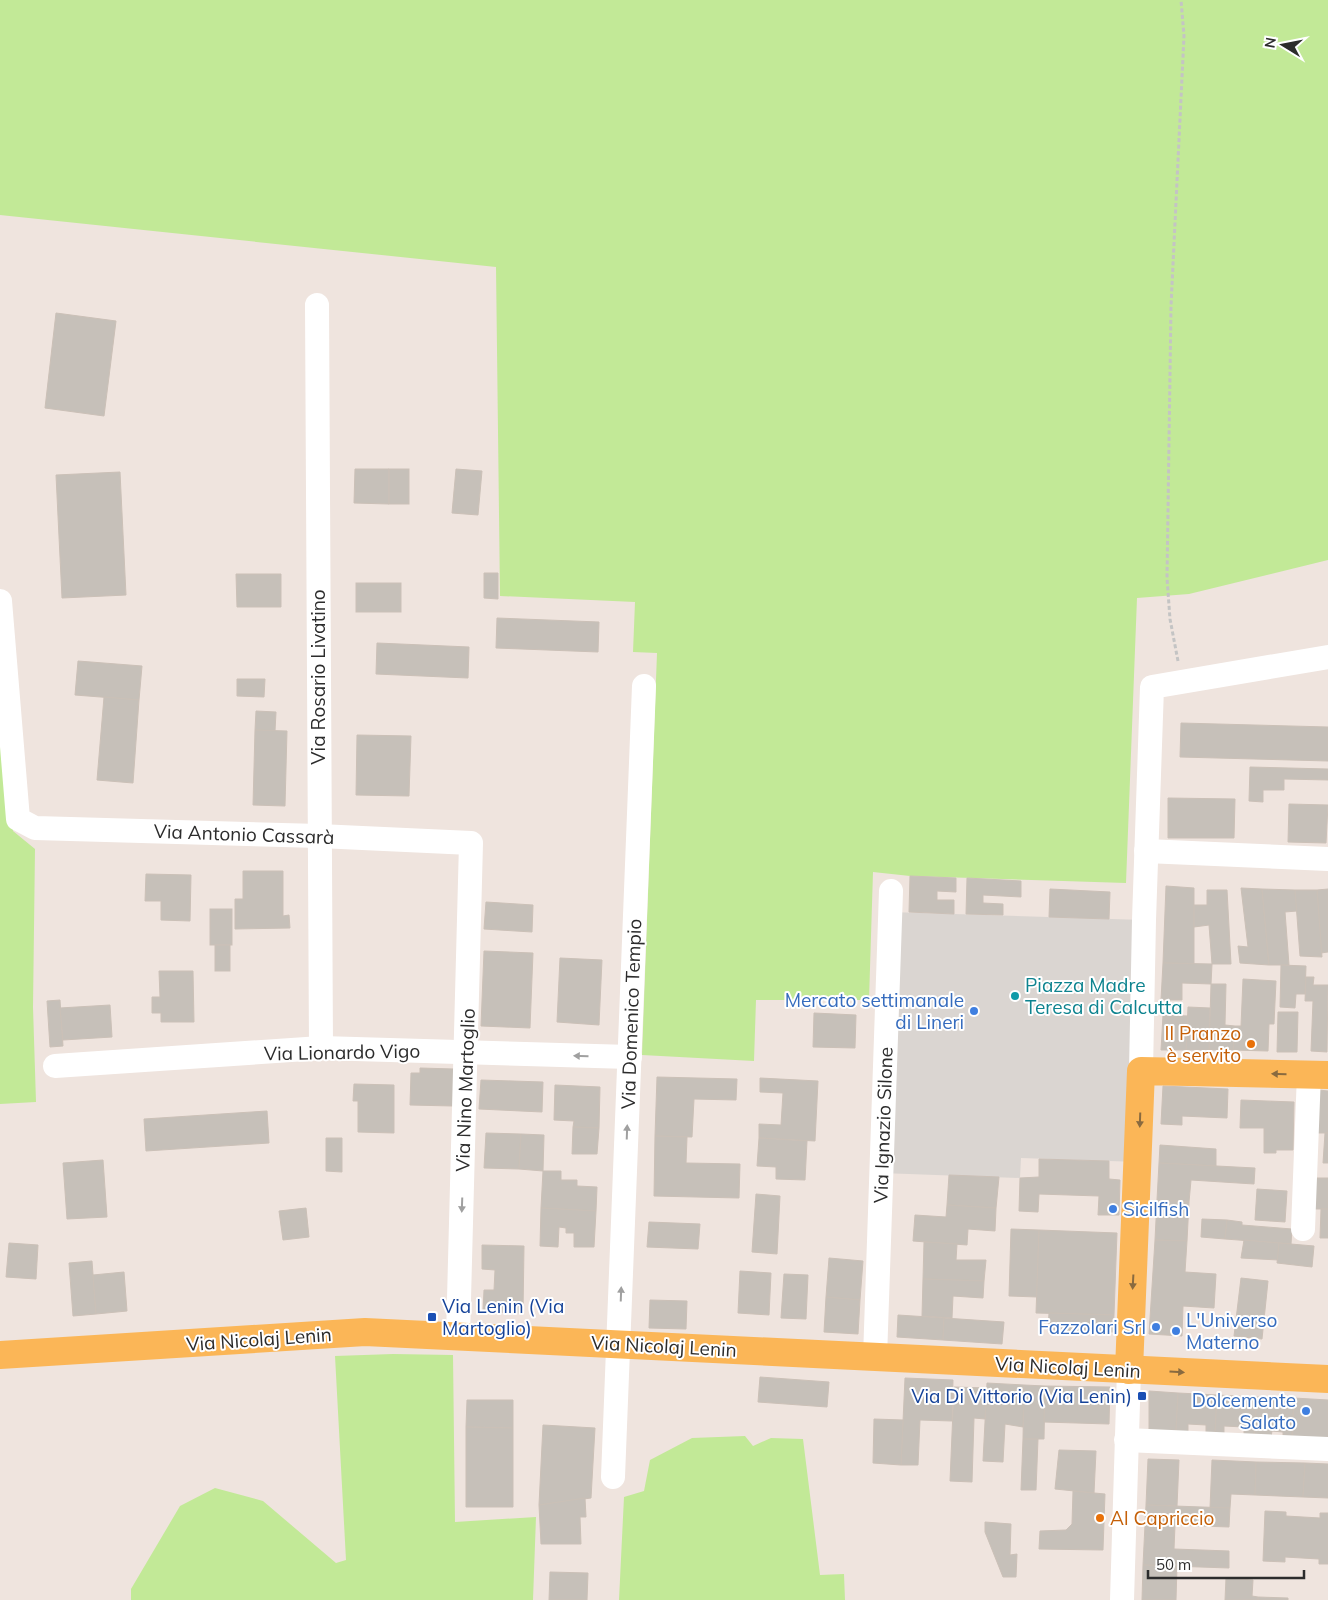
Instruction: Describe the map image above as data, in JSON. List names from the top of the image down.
{
  "streets": {
    "main road": ["Via Nicolaj Lenin"],
    "street": [
      "Via Rosario Livatino",
      "Via Antonio Cassarà",
      "Via Domenico Tempio",
      "Via Lionardo Vigo",
      "Via Nino Martoglio",
      "Via Ignazio Silone"
    ]
  },
  "crossings": [
    ["Via Rosario Livatino", "Via Antonio Cassarà"],
    ["Via Rosario Livatino", "Via Lionardo Vigo"],
    ["Via Antonio Cassarà", "Via Nino Martoglio"],
    ["Via Domenico Tempio", "Via Lionardo Vigo"],
    ["Via Domenico Tempio", "Via Nicolaj Lenin"],
    ["Via Lionardo Vigo", "Via Nino Martoglio"],
    ["Via Nino Martoglio", "Via Nicolaj Lenin"],
    ["Via Ignazio Silone", "Via Nicolaj Lenin"]
  ],
  "one_way": ["Via Domenico Tempio", "Via Nino Martoglio"],
  "places": {
    "other": [
      "Piazza Madre Teresa di Calcutta",
      "Mercato settimanale di Lineri",
      "Il Pranzo è servito",
      "Sicilfish",
      "Fazzolari Srl",
      "L'Universo Materno",
      "Dolcemente Salato",
      "Al Capriccio"
    ],
    "transit": ["Via Lenin (Via Martoglio)", "Via Di Vittorio (Via Lenin)"]
  },
  "scale_bar": "50 m",
  "north": "left"
}
